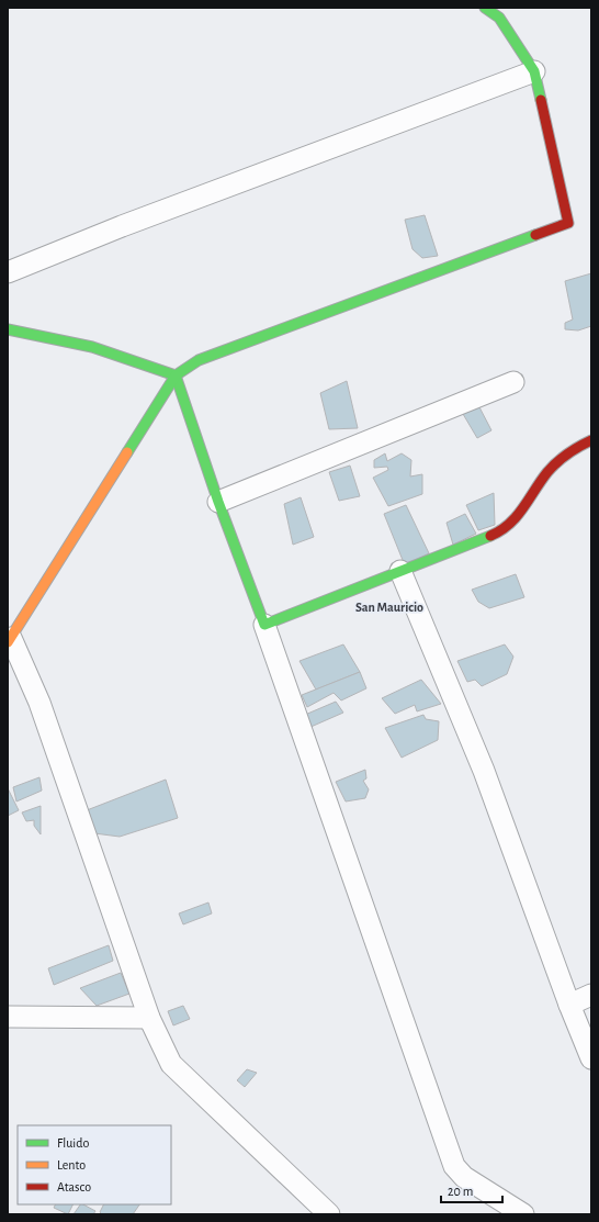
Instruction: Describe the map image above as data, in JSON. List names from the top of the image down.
{
  "districts": ["San Mauricio"],
  "legend": ["Fluido", "Lento", "Atasco"],
  "scale_bar": "20 m"
}
